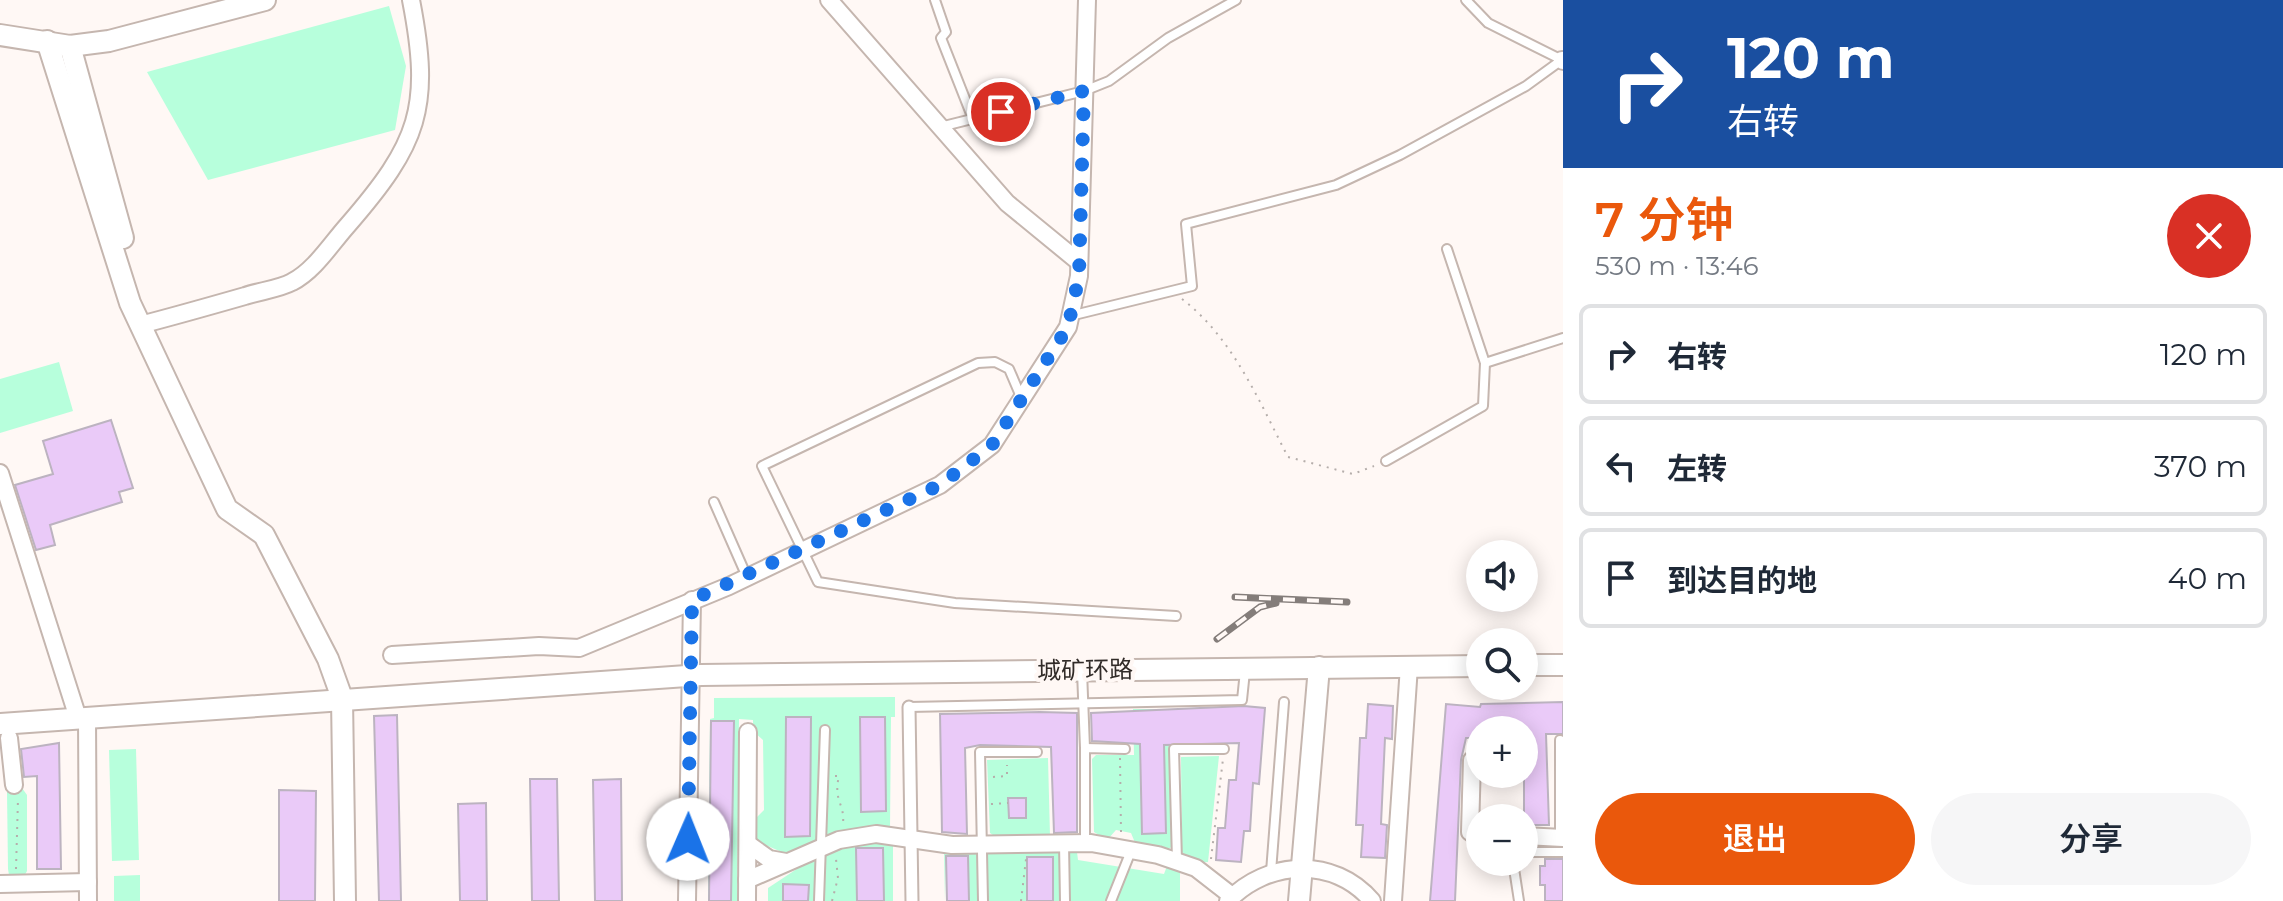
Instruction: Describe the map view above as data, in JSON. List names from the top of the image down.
{
  "streets": {
    "street": ["城矿环路"]
  },
  "page": {
    "turn": ["120 m", "右转"],
    "heading": ["7 分钟", "530 m · 13:46"],
    "list": [
      {
        "name": "右转",
        "value": "120 m"
      },
      {
        "name": "左转",
        "value": "370 m"
      },
      {
        "name": "到达目的地",
        "value": "40 m"
      }
    ],
    "map_buttons": ["+", "−"],
    "buttons": ["退出", "分享"]
  }
}
